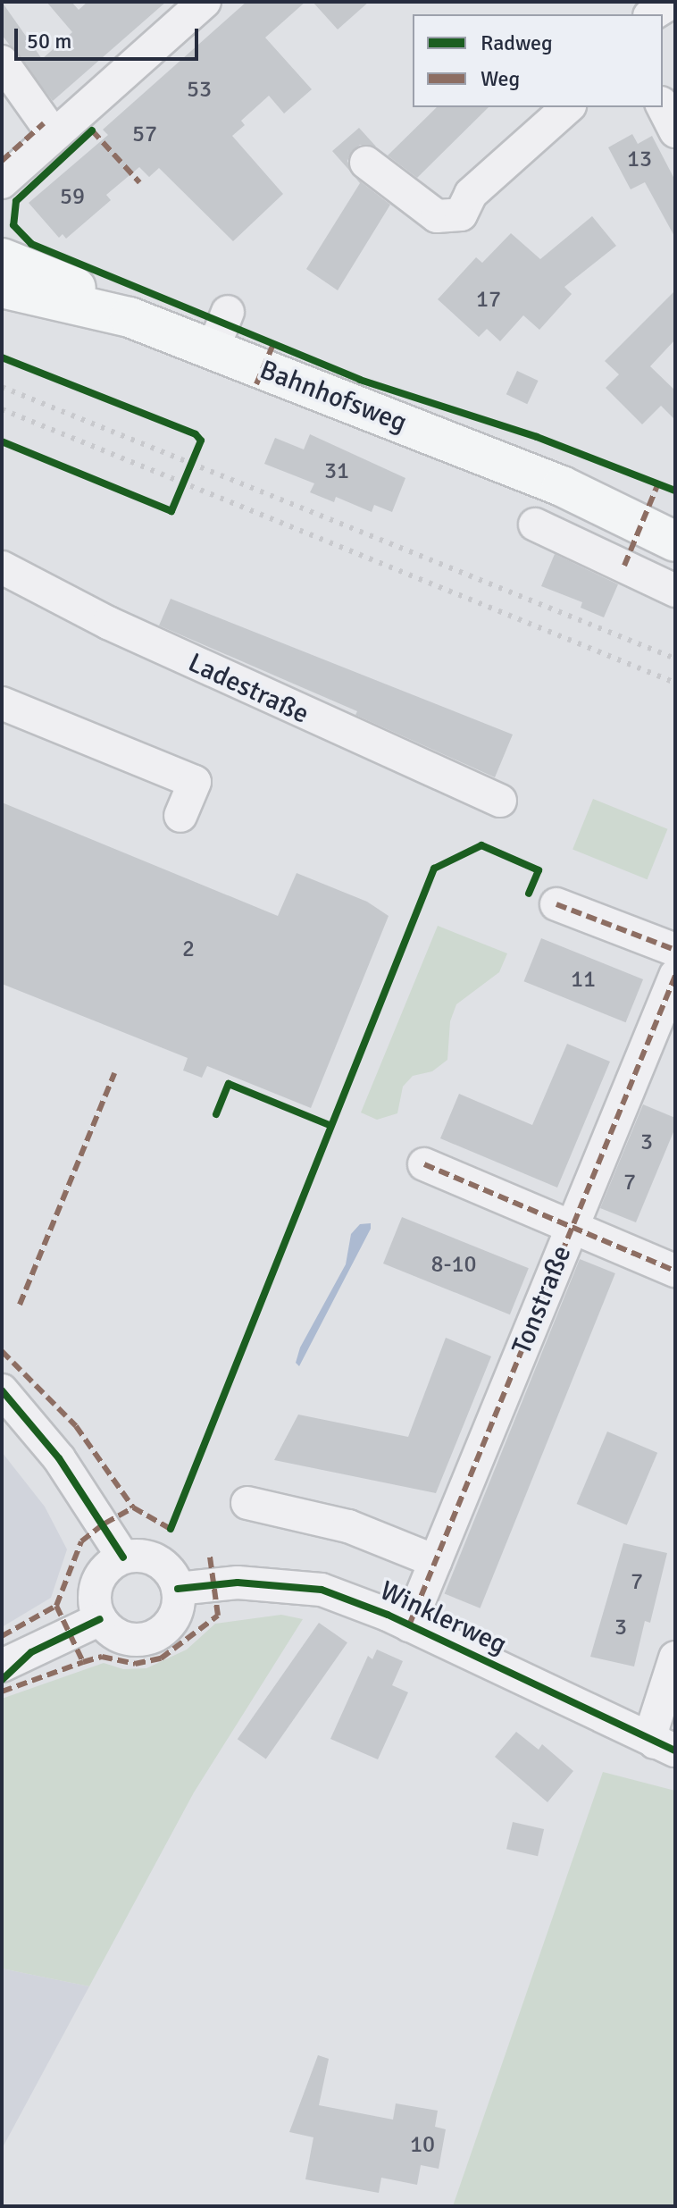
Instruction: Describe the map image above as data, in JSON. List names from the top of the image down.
{
  "streets": {
    "main road": ["Bahnhofsweg"],
    "street": ["Ladestraße", "Tonstraße", "Winklerweg"]
  },
  "crossings": [
    ["Tonstraße", "Winklerweg"]
  ],
  "house_numbers": [
    "53",
    "57",
    "13",
    "59",
    "17",
    "31",
    "2",
    "11",
    "3",
    "7",
    "8-10",
    "7",
    "3",
    "10"
  ],
  "legend": ["Radweg", "Weg"],
  "scale_bar": "50 m"
}
